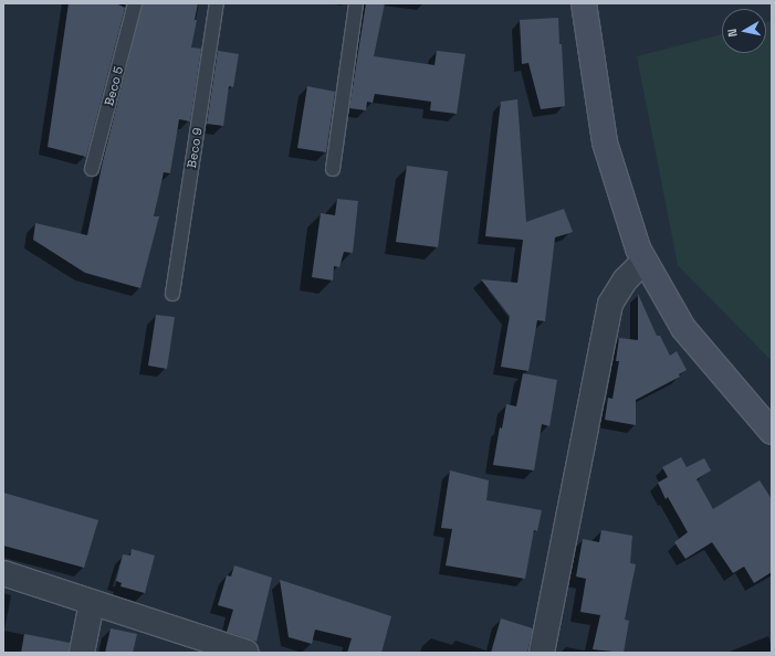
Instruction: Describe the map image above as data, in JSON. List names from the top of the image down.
{
  "streets": {
    "lane": ["Beco 5", "Beco 9"]
  },
  "north": "left"
}
